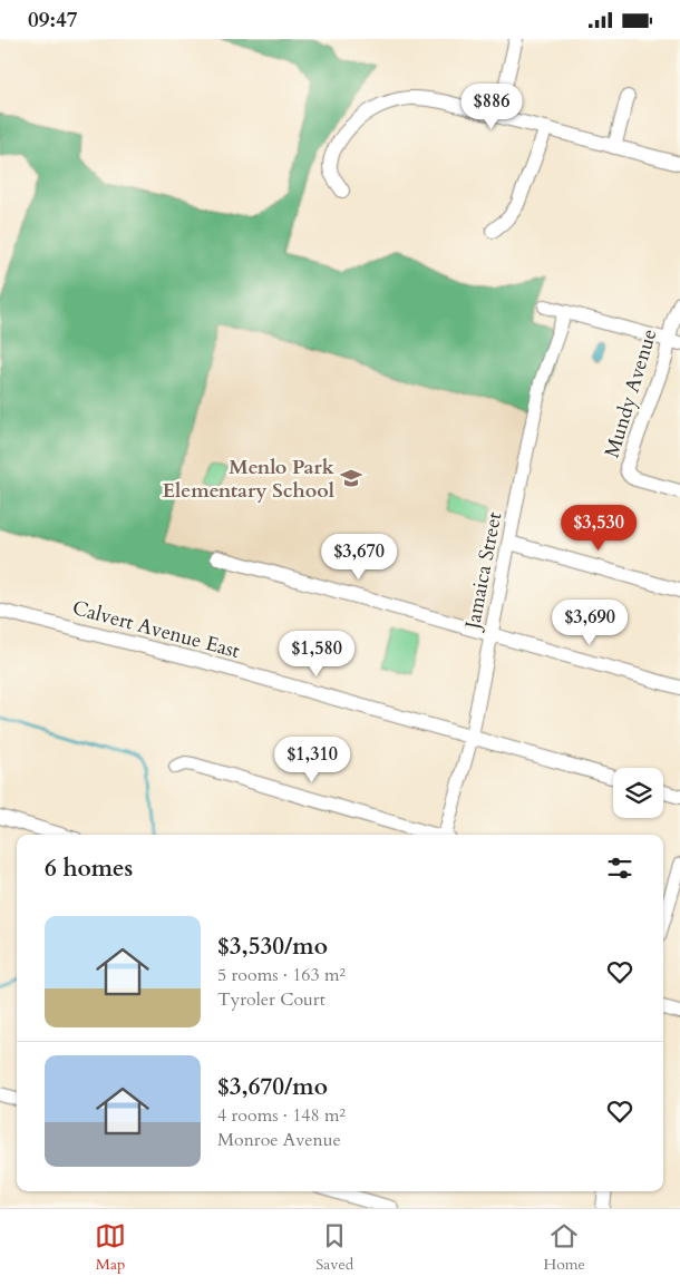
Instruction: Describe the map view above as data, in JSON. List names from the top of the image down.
{
  "streets": {
    "street": ["Mundy Avenue", "Jamaica Street", "Calvert Avenue East"]
  },
  "crossings": [
    ["Jamaica Street", "Calvert Avenue East"]
  ],
  "places": {
    "school or university": ["Menlo Park Elementary School"]
  },
  "page": {
    "status": "09:47",
    "price": [
      "$886",
      "$3,530",
      "$3,670",
      "$3,690",
      "$1,580",
      "$1,310"
    ],
    "heading": "6 homes",
    "list": [
      {
        "name": "$3,530/mo",
        "note": "5 rooms · 163 m² · Tyroler Court"
      },
      {
        "name": "$3,670/mo",
        "note": "4 rooms · 148 m² · Monroe Avenue"
      }
    ],
    "tabs": ["Map", "Saved", "Home"]
  }
}
